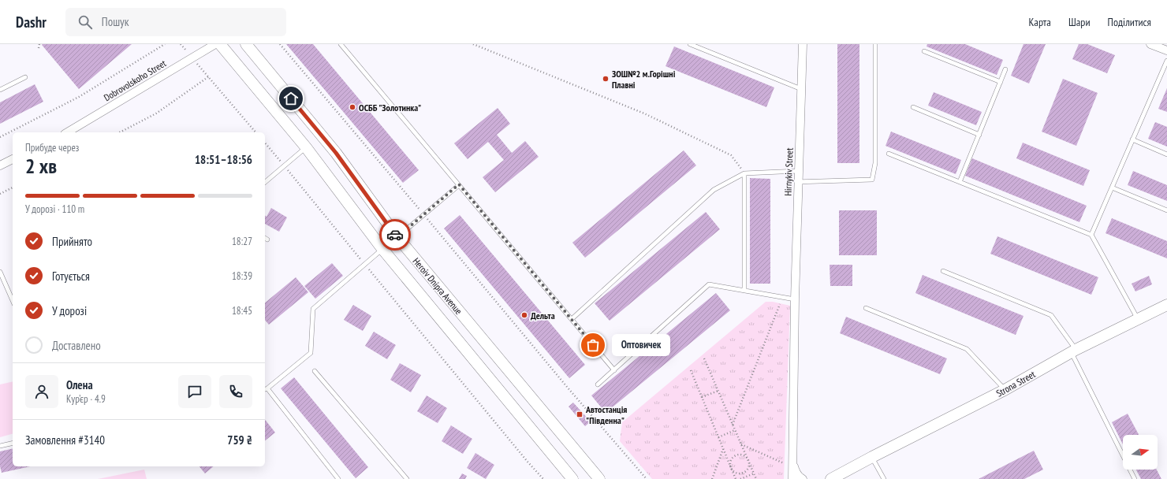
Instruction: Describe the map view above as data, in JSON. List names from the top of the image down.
{
  "streets": {
    "street": [
      "Dobrovolskoho Street",
      "Hirnykiv Street",
      "Heroiv Dnipra Avenue",
      "Strona Street"
    ]
  },
  "places": {
    "other": [
      "ЗОШ№2 м.Горішні Плавні",
      "ОСББ \"Золотинка\"",
      "Дельта",
      "Оптовичек"
    ],
    "transit": ["Автостанція \"Південна\""]
  },
  "north": "right",
  "page": {
    "header": "Dashr",
    "search": "Пошук",
    "nav": ["Карта", "Шари", "Поділитися"],
    "heading": ["2 хв", "Прибуде через", "18:51–18:56"],
    "panel": [
      "Олена",
      "Кур’єр · 4.9",
      "Замовлення #3140",
      "759 ₴"
    ],
    "bar": "У дорозі · 110 m",
    "list": [
      ["Прийнято", "18:27"],
      ["Готується", "18:39"],
      ["У дорозі", "18:45"],
      "Доставлено"
    ],
    "bubble": "Оптовичек"
  }
}
